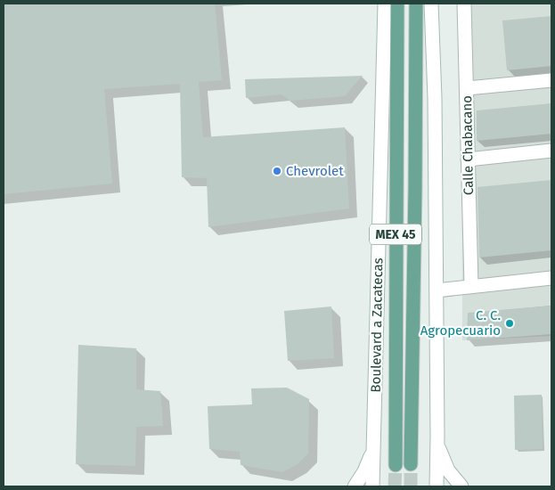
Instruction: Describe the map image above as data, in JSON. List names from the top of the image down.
{
  "streets": {
    "main road": ["Calle Chabacano", "MEX 45", "Boulevard a Zacatecas"]
  },
  "places": ["Chevrolet", "C. C. Agropecuario"]
}
